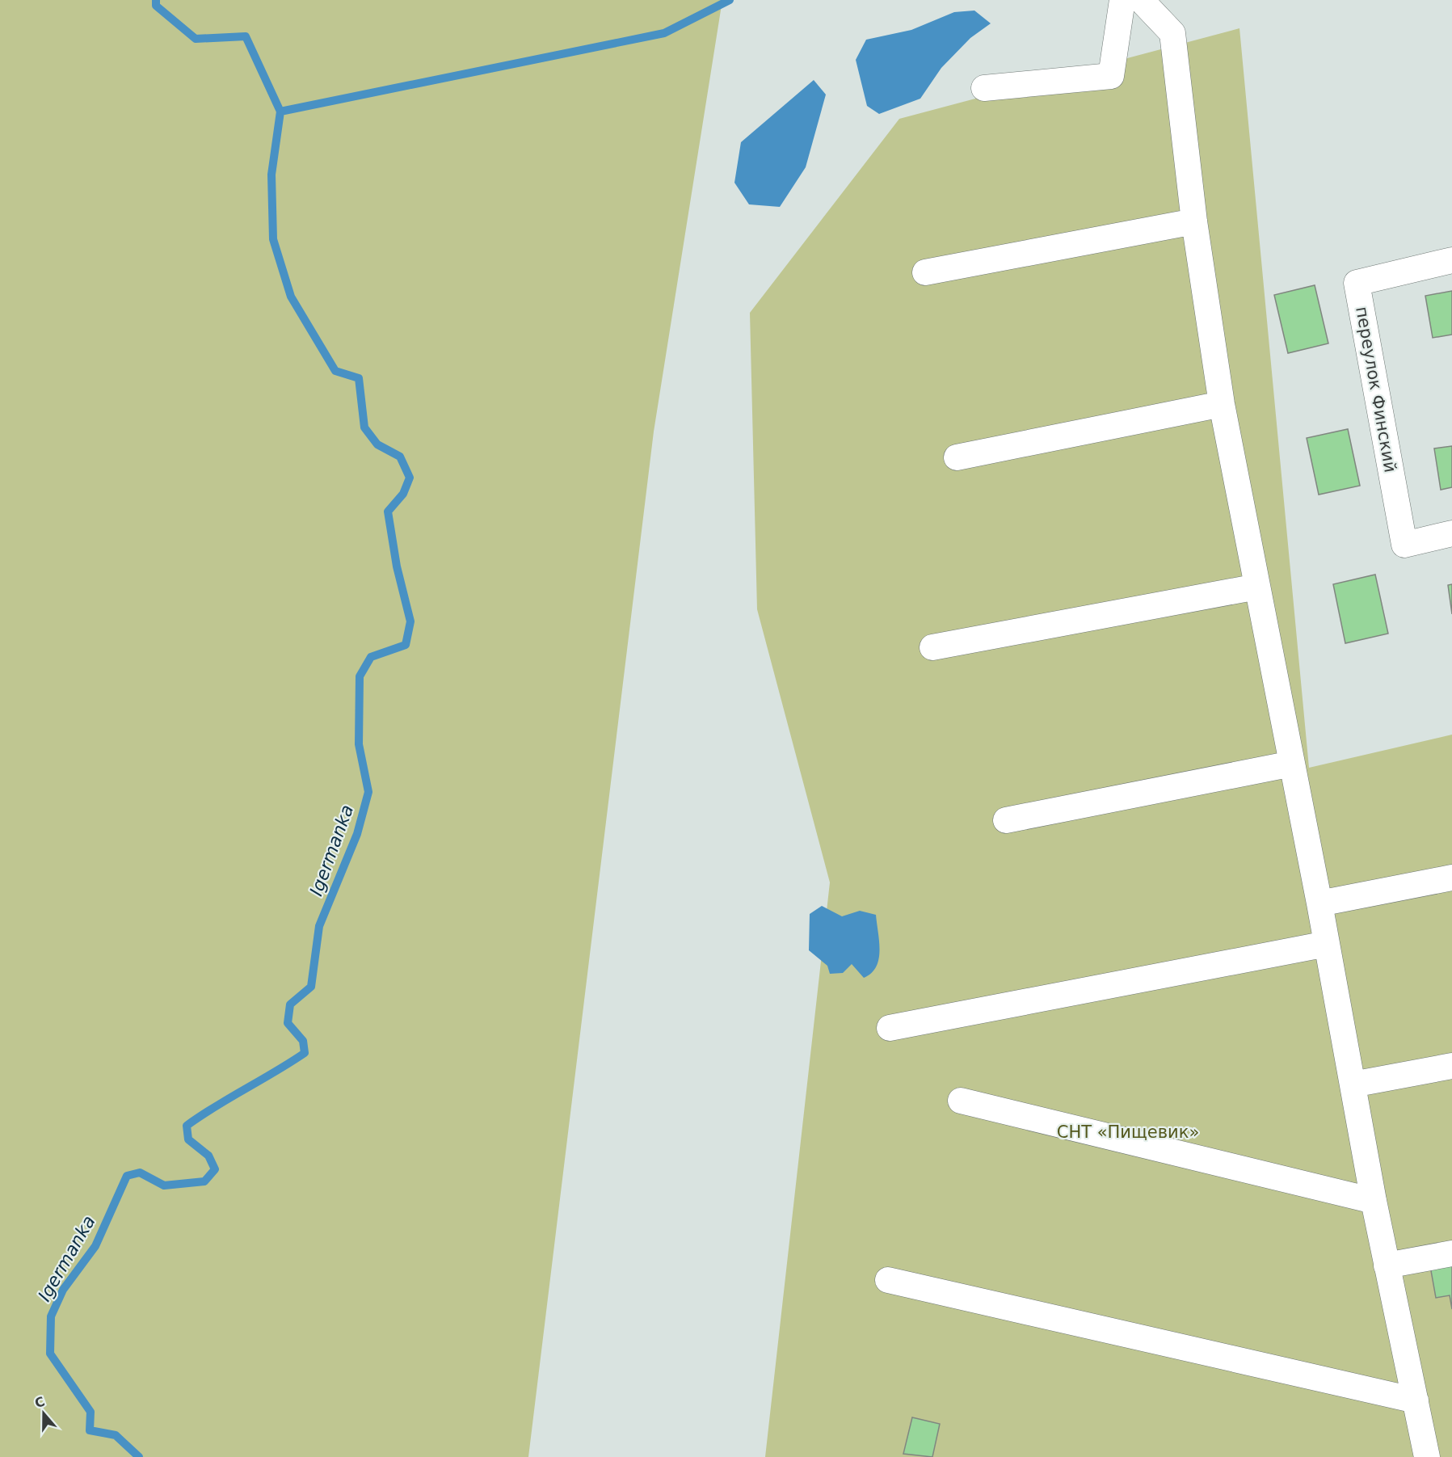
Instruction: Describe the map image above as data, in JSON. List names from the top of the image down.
{
  "streets": {
    "street": ["переулок Финский"]
  },
  "water": ["Igermanka"],
  "parks": ["СНТ «Пищевик»"],
  "north": "top"
}
